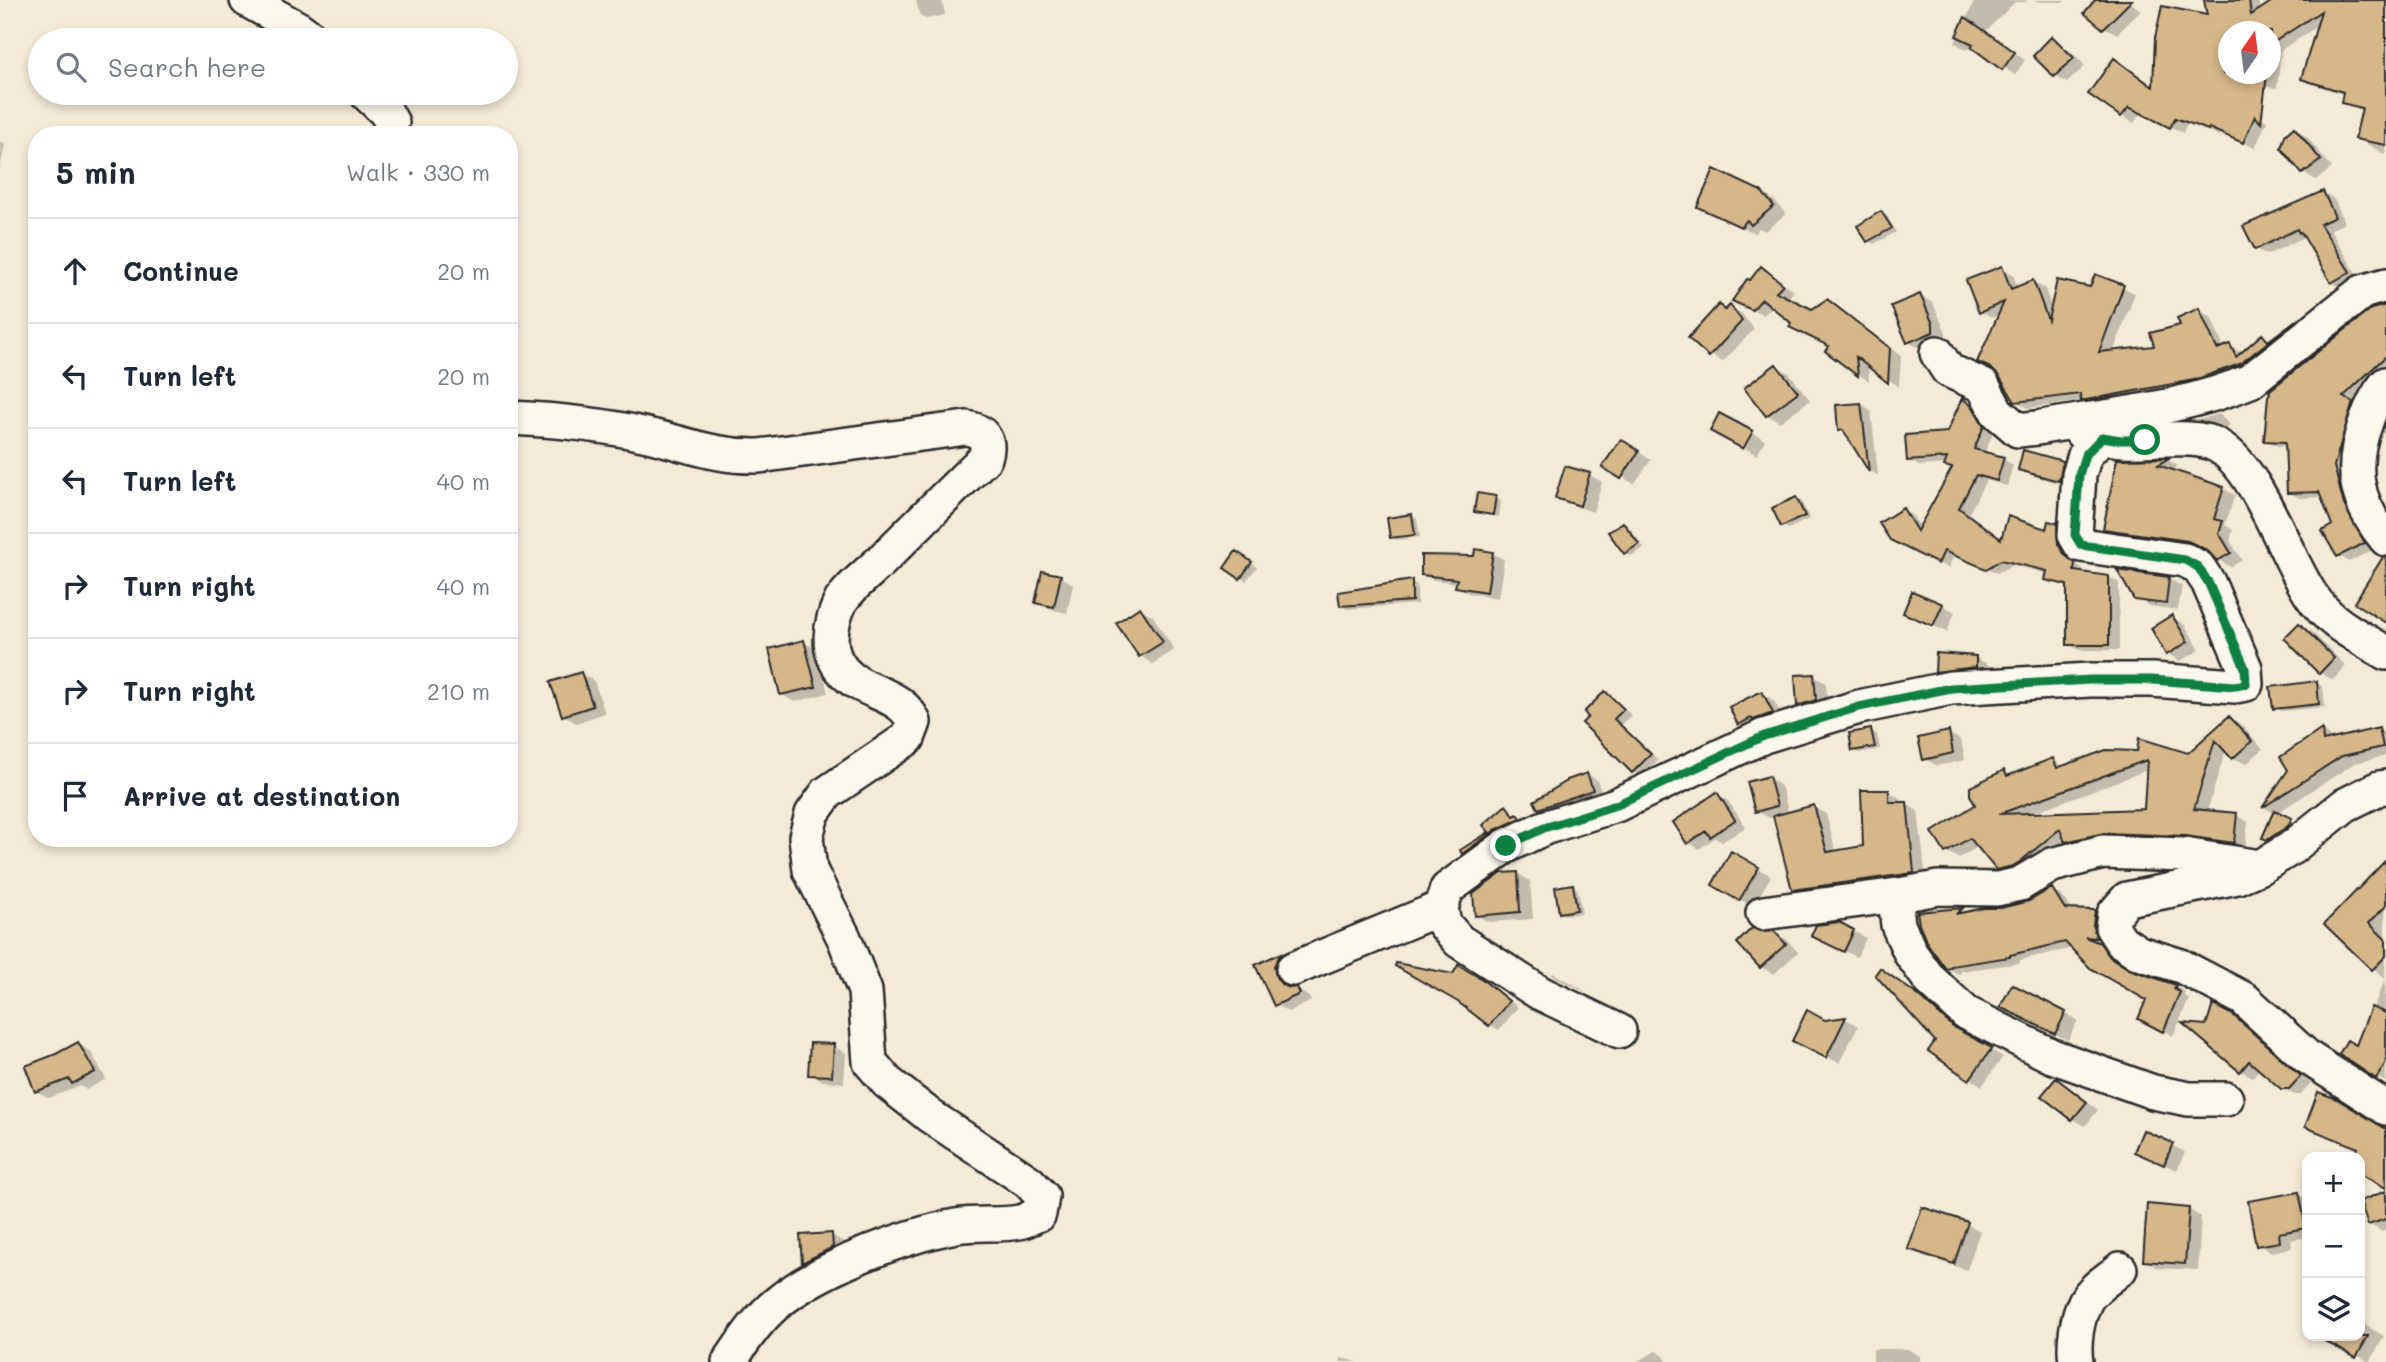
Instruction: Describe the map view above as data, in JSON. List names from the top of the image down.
{
  "north": "top",
  "page": {
    "search": "Search here",
    "heading": ["5 min", "Walk · 330 m"],
    "list": [
      ["Continue", "20 m"],
      ["Turn left", "20 m"],
      ["Turn left", "40 m"],
      ["Turn right", "40 m"],
      ["Turn right", "210 m"],
      "Arrive at destination"
    ],
    "map_buttons": ["+", "−"]
  }
}
